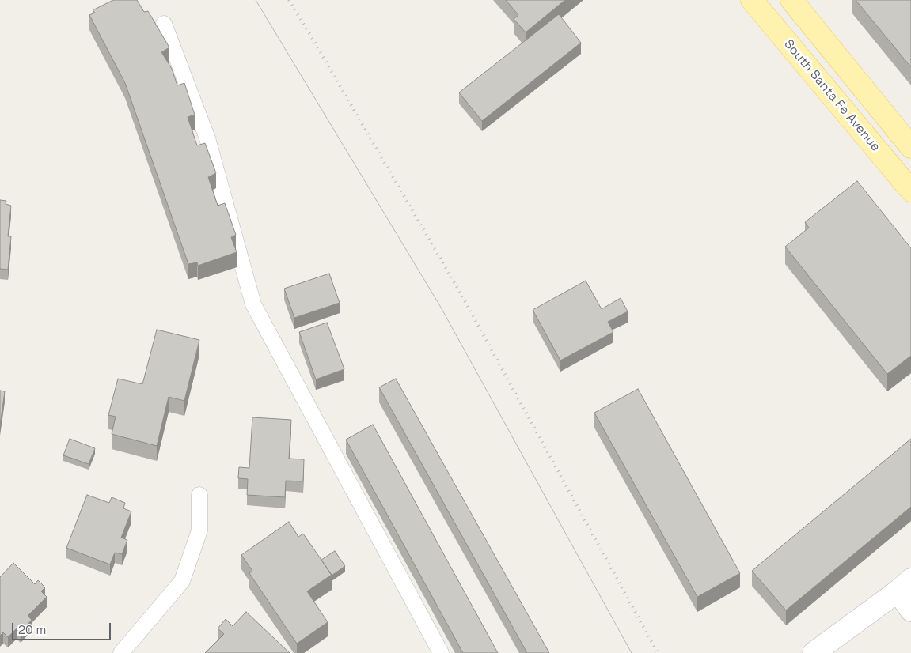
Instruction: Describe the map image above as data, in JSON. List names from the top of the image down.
{
  "streets": {
    "main road": ["South Santa Fe Avenue"]
  },
  "scale_bar": "20 m"
}
